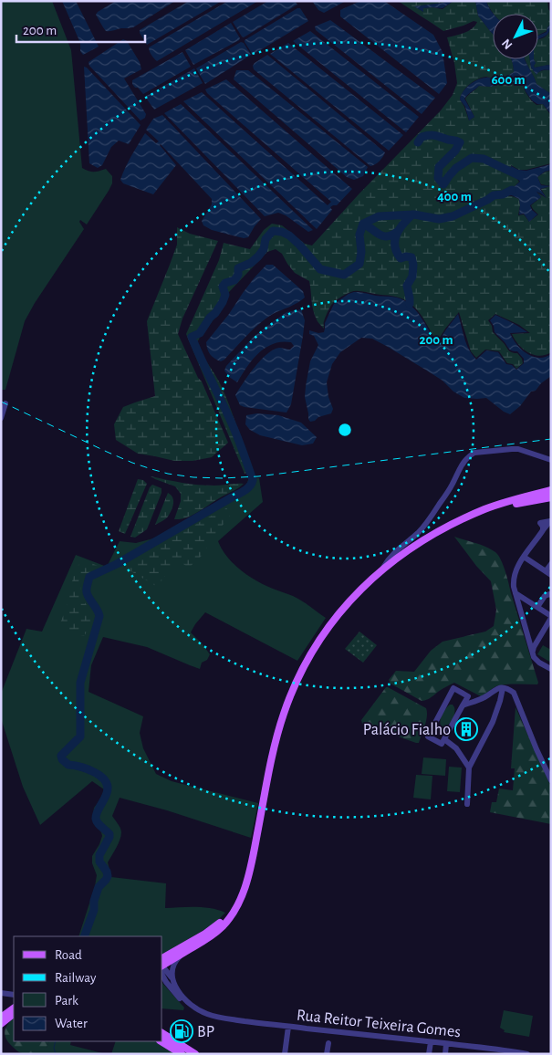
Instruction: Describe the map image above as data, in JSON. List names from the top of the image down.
{
  "streets": {
    "street": ["Rua Reitor Teixeira Gomes"]
  },
  "places": {
    "building": ["Palácio Fialho"],
    "fuel station": ["BP"]
  },
  "legend": [
    "Road",
    "Railway",
    "Park",
    "Water"
  ],
  "scale_bar": "200 m",
  "north": "bottom left",
  "rings": ["600 m", "400 m", "200 m"]
}
